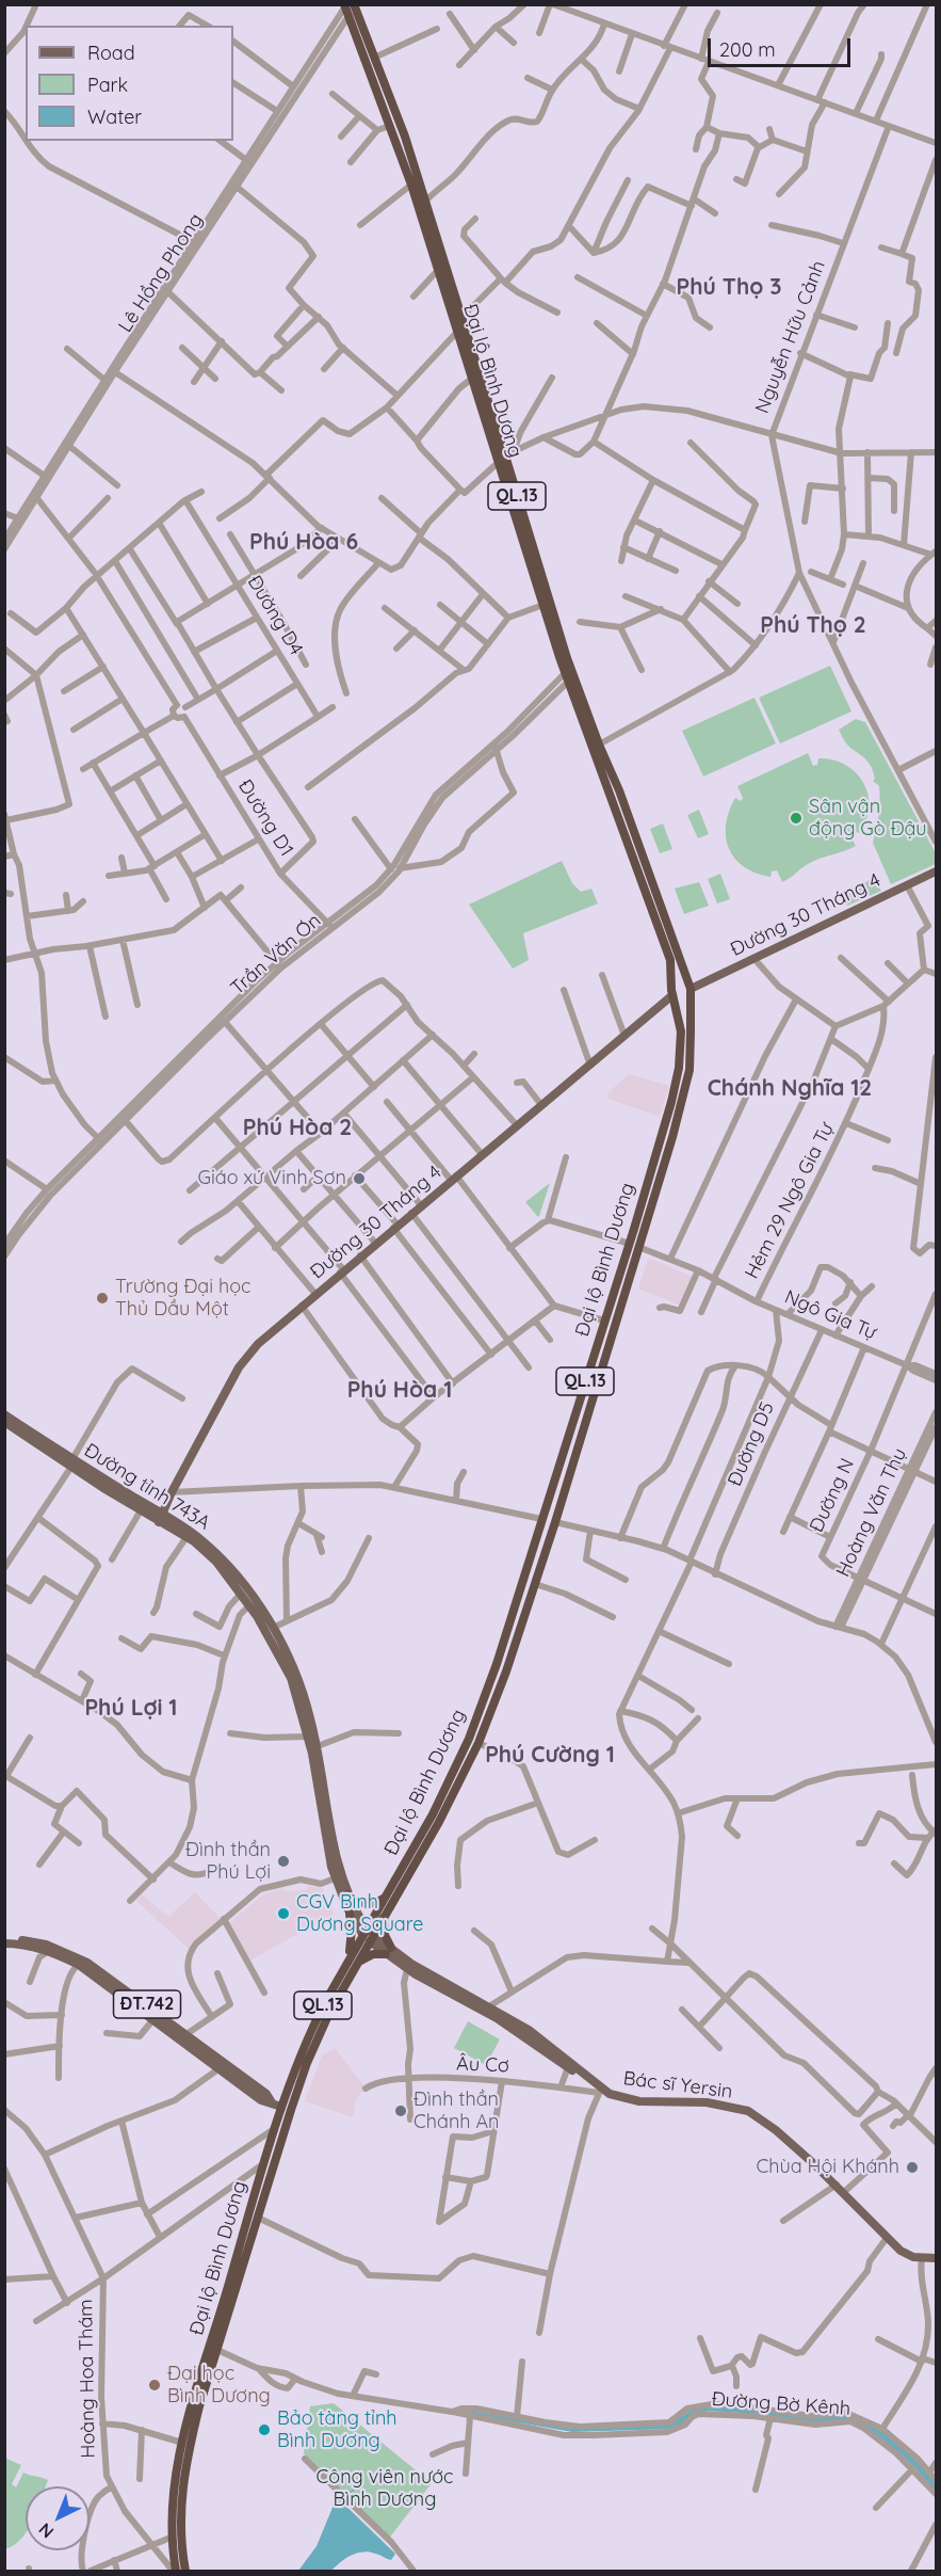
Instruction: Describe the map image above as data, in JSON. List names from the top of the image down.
{
  "streets": {
    "highway": ["Đại lộ Bình Dương", "QL.13"],
    "main road": [
      "Đường 30 Tháng 4",
      "Đường tỉnh 743A",
      "ĐT.742",
      "Bác sĩ Yersin"
    ],
    "street": [
      "Lê Hồng Phong",
      "Nguyễn Hữu Cảnh",
      "Đường D4",
      "Đường D1",
      "Trần Văn Ơn",
      "Hẻm 29 Ngô Gia Tự",
      "Ngô Gia Tự",
      "Đường D5",
      "Đường N",
      "Hoàng Văn Thụ",
      "Âu Cơ",
      "Hoàng Hoa Thám",
      "Đường Bờ Kênh"
    ]
  },
  "crossings": [
    ["Lê Hồng Phong", "Đại lộ Bình Dương"],
    ["Đại lộ Bình Dương", "Đường 30 Tháng 4"],
    ["Đại lộ Bình Dương", "Trần Văn Ơn"],
    ["Đại lộ Bình Dương", "Ngô Gia Tự"],
    ["Đại lộ Bình Dương", "Đường tỉnh 743A"],
    ["Đại lộ Bình Dương", "ĐT.742"],
    ["Đại lộ Bình Dương", "Bác sĩ Yersin"],
    ["Đại lộ Bình Dương", "Hoàng Hoa Thám"],
    ["Đường D1", "Trần Văn Ơn"],
    ["Đường 30 Tháng 4", "Đường tỉnh 743A"],
    ["Hẻm 29 Ngô Gia Tự", "Ngô Gia Tự"],
    ["Ngô Gia Tự", "Đường D5"],
    ["Ngô Gia Tự", "Đường N"],
    ["Đường tỉnh 743A", "Bác sĩ Yersin"],
    ["Đường N", "Hoàng Văn Thụ"],
    ["Âu Cơ", "Bác sĩ Yersin"]
  ],
  "districts": [
    "Phú Thọ 3",
    "Phú Hòa 6",
    "Phú Thọ 2",
    "Chánh Nghĩa 12",
    "Phú Hòa 2",
    "Phú Hòa 1",
    "Phú Lợi 1",
    "Phú Cường 1"
  ],
  "parks": ["Công viên nước Bình Dương"],
  "places": [
    "Sân vận động Gò Đậu",
    "Giáo xứ Vinh Sơn",
    "Trường Đại học Thủ Dầu Một",
    "Đình thần Phú Lợi",
    "CGV Bình Dương Square",
    "Đình thần Chánh An",
    "Chùa Hội Khánh",
    "Đại học Bình Dương",
    "Bảo tàng tỉnh Bình Dương"
  ],
  "legend": ["Road", "Park", "Water"],
  "scale_bar": "200 m",
  "north": "bottom left"
}
